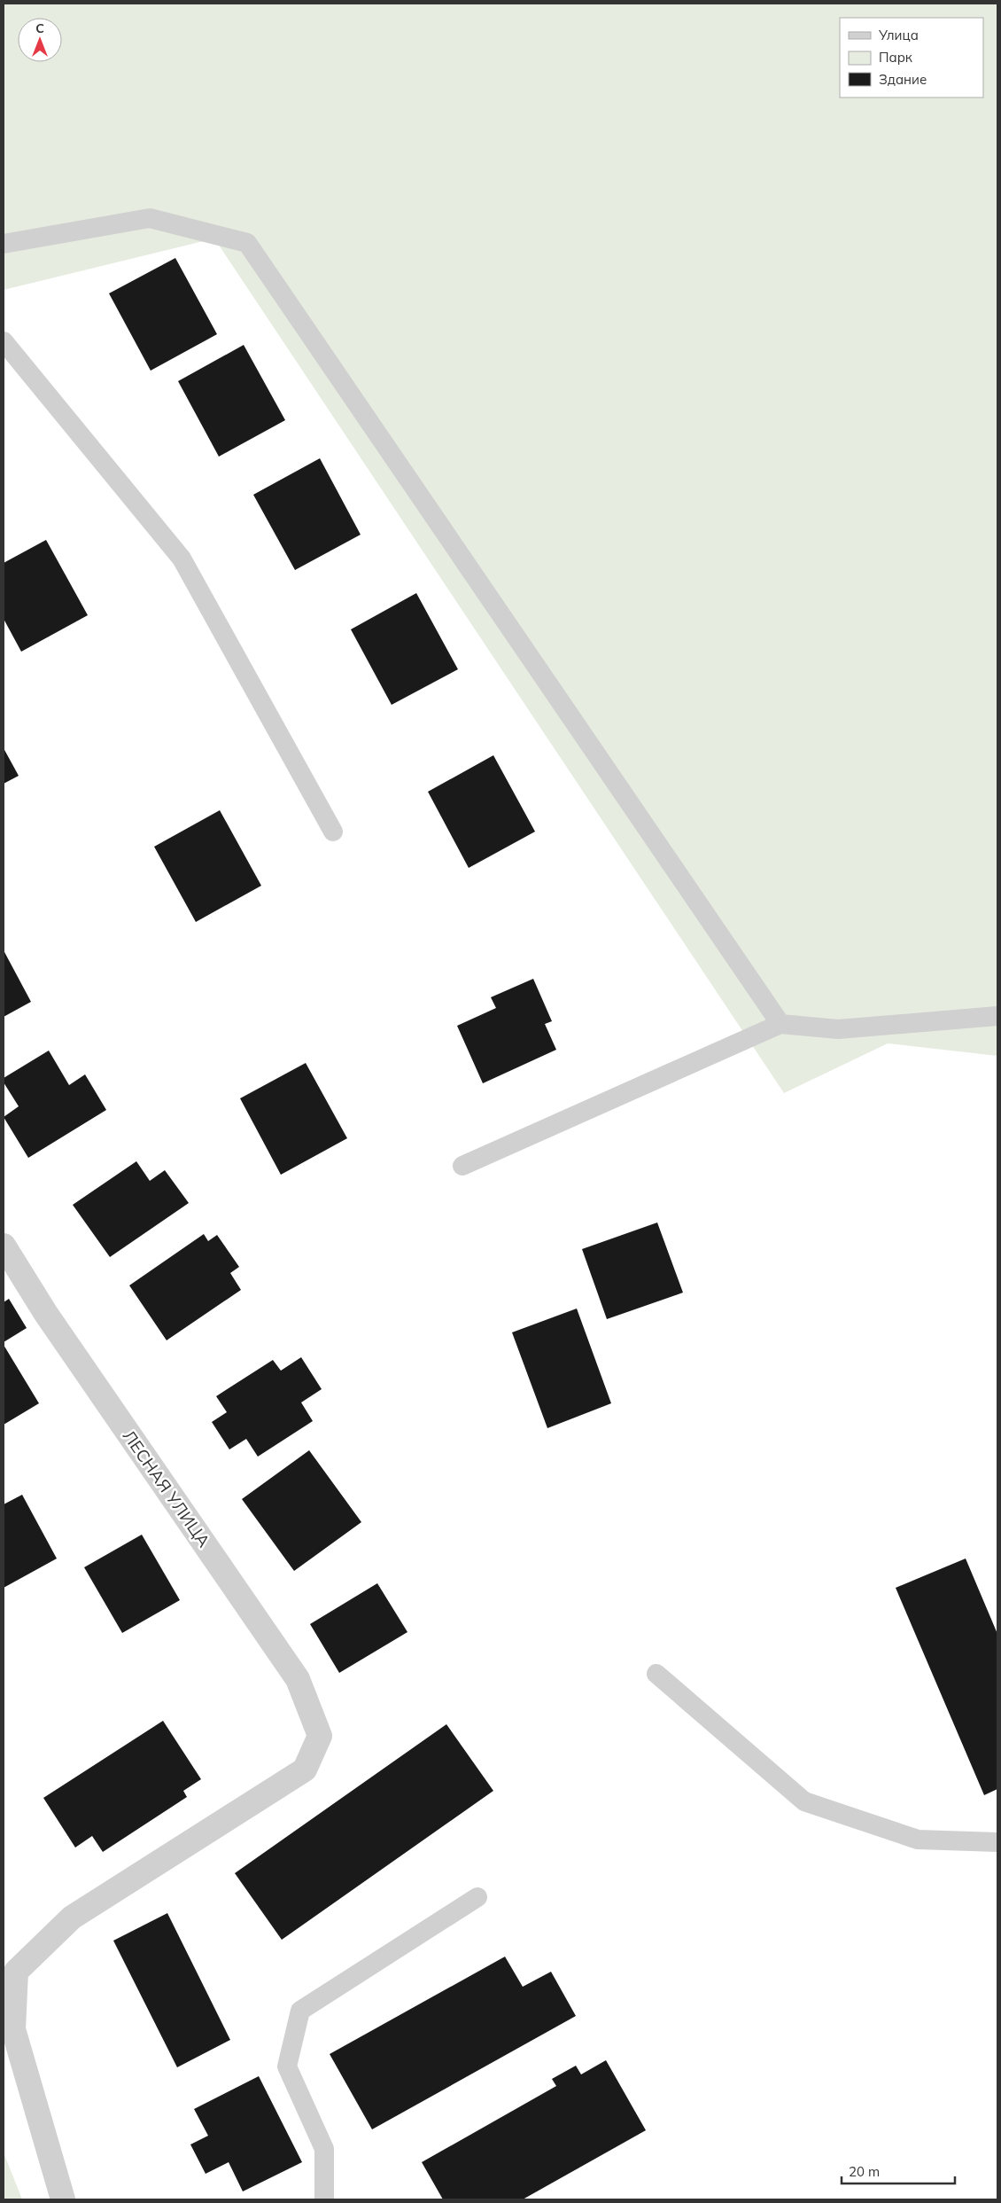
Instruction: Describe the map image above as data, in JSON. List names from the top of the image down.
{
  "streets": {
    "street": ["ЛЕСНАЯ УЛИЦА"]
  },
  "legend": ["Улица", "Парк", "Здание"],
  "scale_bar": "20 m",
  "north": "top"
}
